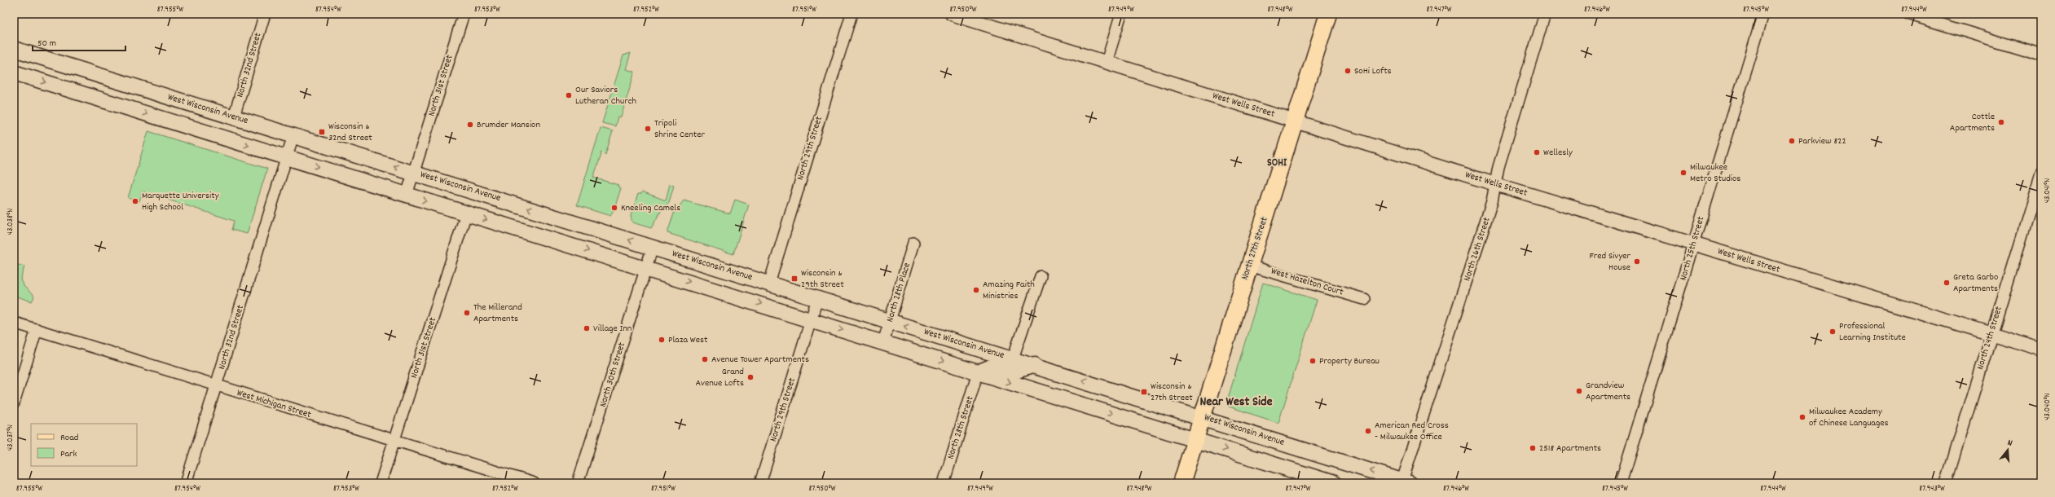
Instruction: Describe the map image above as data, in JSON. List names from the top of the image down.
{
  "streets": {
    "main road": ["West Wisconsin Avenue", "North 27th Street"],
    "street": [
      "North 32nd Street",
      "North 31st Street",
      "West Wells Street",
      "North 29th Street",
      "North 25th Street",
      "North 26th Street",
      "West Hazelton Court",
      "North 28th Place",
      "North 24th Street",
      "North 30th Street",
      "West Michigan Street",
      "North 28th Street"
    ]
  },
  "crossings": [
    ["North 32nd Street", "West Wisconsin Avenue"],
    ["North 32nd Street", "West Michigan Street"],
    ["North 31st Street", "West Wisconsin Avenue"],
    ["North 31st Street", "West Michigan Street"],
    ["West Wells Street", "North 27th Street"],
    ["West Wells Street", "North 25th Street"],
    ["West Wells Street", "North 26th Street"],
    ["West Wells Street", "North 24th Street"],
    ["West Wisconsin Avenue", "North 29th Street"],
    ["West Wisconsin Avenue", "North 27th Street"],
    ["West Wisconsin Avenue", "North 26th Street"],
    ["West Wisconsin Avenue", "North 28th Place"],
    ["West Wisconsin Avenue", "North 30th Street"],
    ["North 27th Street", "West Hazelton Court"]
  ],
  "districts": ["SOHI", "Near West Side"],
  "places": {
    "other": [
      "SoHi Lofts",
      "Our Saviors Lutheran Church",
      "Cottle Apartments",
      "Brumder Mansion",
      "Tripoli Shrine Center",
      "Parkview 822",
      "Wellesly",
      "Milwaukee Metro Studios",
      "Marquette University High School",
      "Kneeling Camels",
      "Fred Sivyer House",
      "Greta Garbo Apartments",
      "Amazing Faith Ministries",
      "The Millerand Apartments",
      "Village Inn",
      "Professional Learning Institute",
      "Plaza West",
      "Avenue Tower Apartments",
      "Property Bureau",
      "Grand Avenue Lofts",
      "Grandview Apartments",
      "Milwaukee Academy of Chinese Languages",
      "American Red Cross - Milwaukee Office",
      "2518 Apartments"
    ],
    "transit": ["Wisconsin & 32nd Street", "Wisconsin & 29th Street", "Wisconsin & 27th Street"]
  },
  "legend": ["Road", "Park"],
  "scale_bar": "50 m",
  "north": "top",
  "coordinates": [
    "87.955°W",
    "87.954°W",
    "87.953°W",
    "87.952°W",
    "87.951°W",
    "87.950°W",
    "87.949°W",
    "87.948°W",
    "87.947°W",
    "87.946°W",
    "87.945°W",
    "87.944°W",
    "43.041°N",
    "43.038°N",
    "43.040°N",
    "43.037°N",
    "87.943°W"
  ]
}
